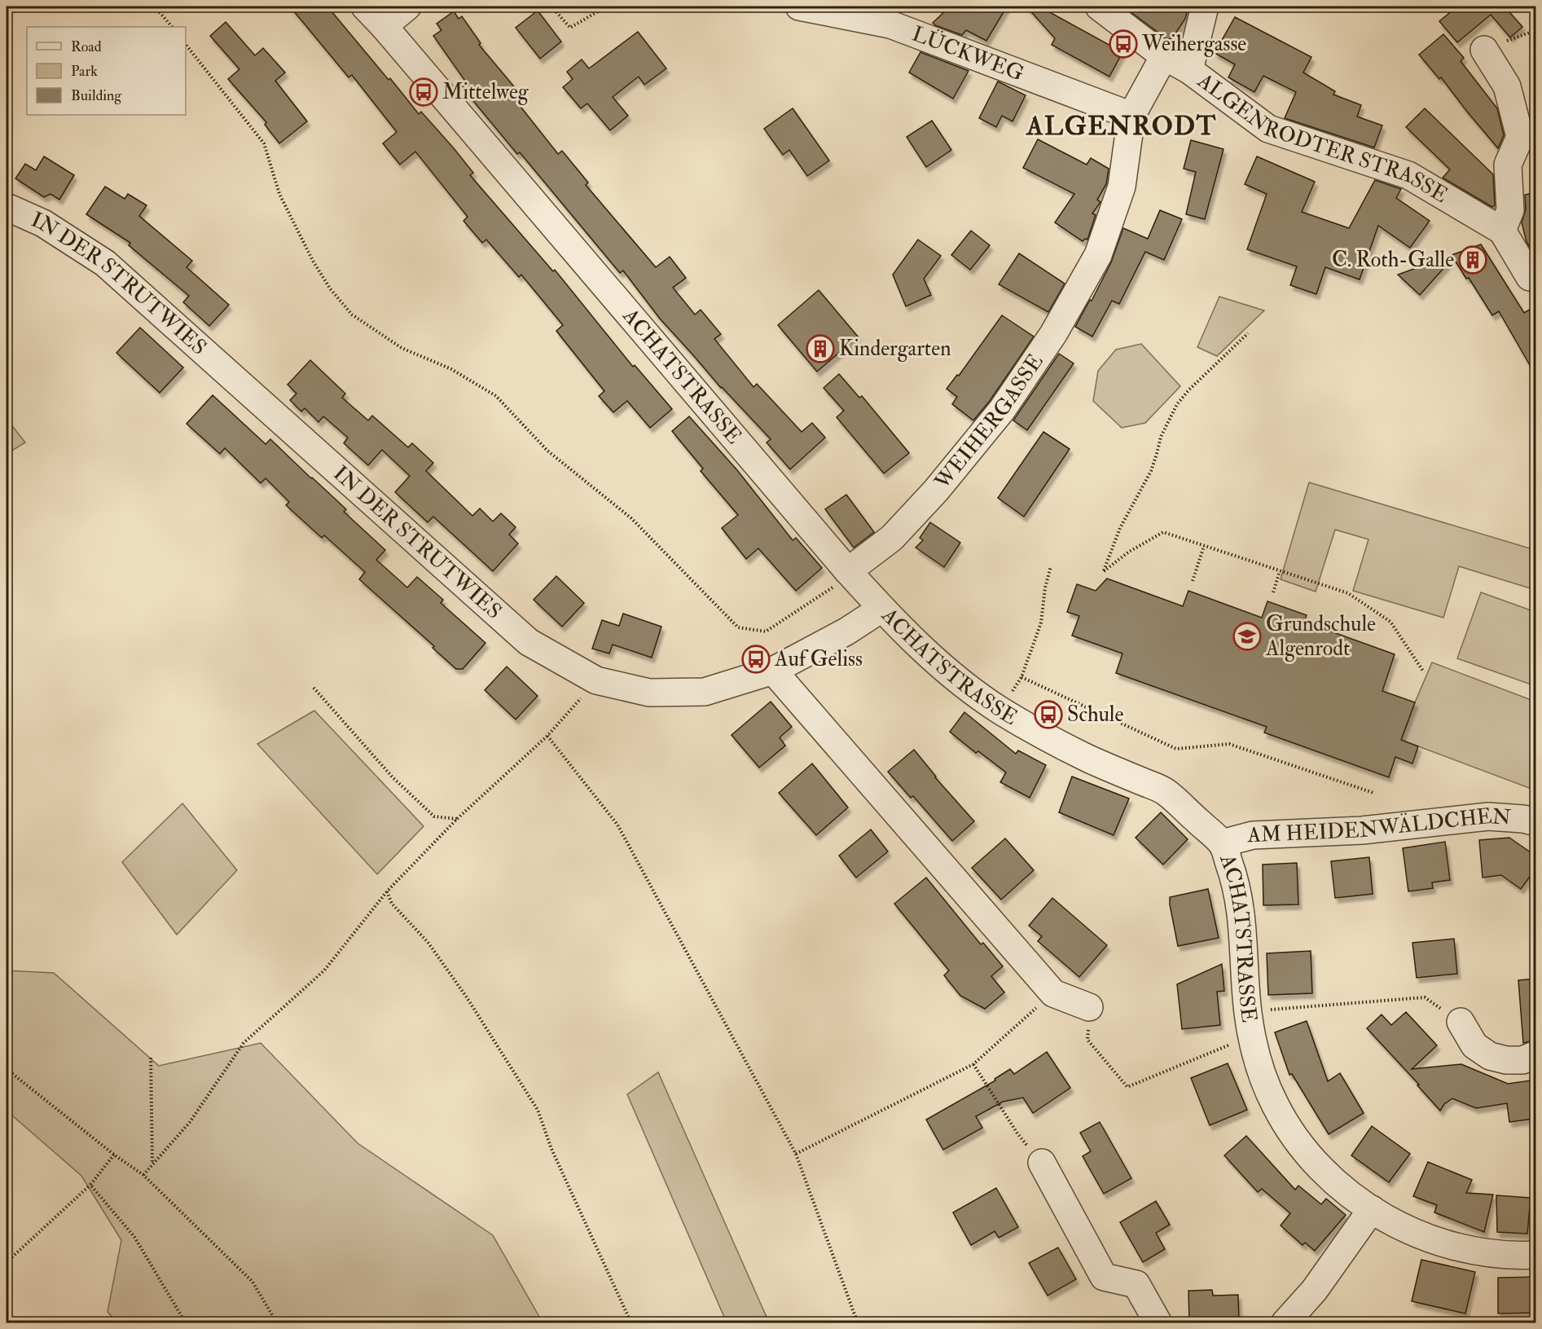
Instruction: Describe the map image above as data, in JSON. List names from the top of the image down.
{
  "streets": {
    "street": [
      "LÜCKWEG",
      "ALGENRODTER STRASSE",
      "IN DER STRUTWIES",
      "ACHATSTRASSE",
      "WEIHERGASSE",
      "AM HEIDENWÄLDCHEN"
    ]
  },
  "crossings": [
    ["LÜCKWEG", "WEIHERGASSE"],
    ["ALGENRODTER STRASSE", "WEIHERGASSE"],
    ["IN DER STRUTWIES", "ACHATSTRASSE"],
    ["ACHATSTRASSE", "WEIHERGASSE"],
    ["ACHATSTRASSE", "AM HEIDENWÄLDCHEN"]
  ],
  "districts": ["ALGENRODT"],
  "places": {
    "bus stop": [
      "Weihergasse",
      "Mittelweg",
      "Auf Geliss",
      "Schule"
    ],
    "building": ["C. Roth-Galle", "Kindergarten"],
    "school or university": ["Grundschule Algenrodt"]
  },
  "legend": ["Road", "Park", "Building"]
}
